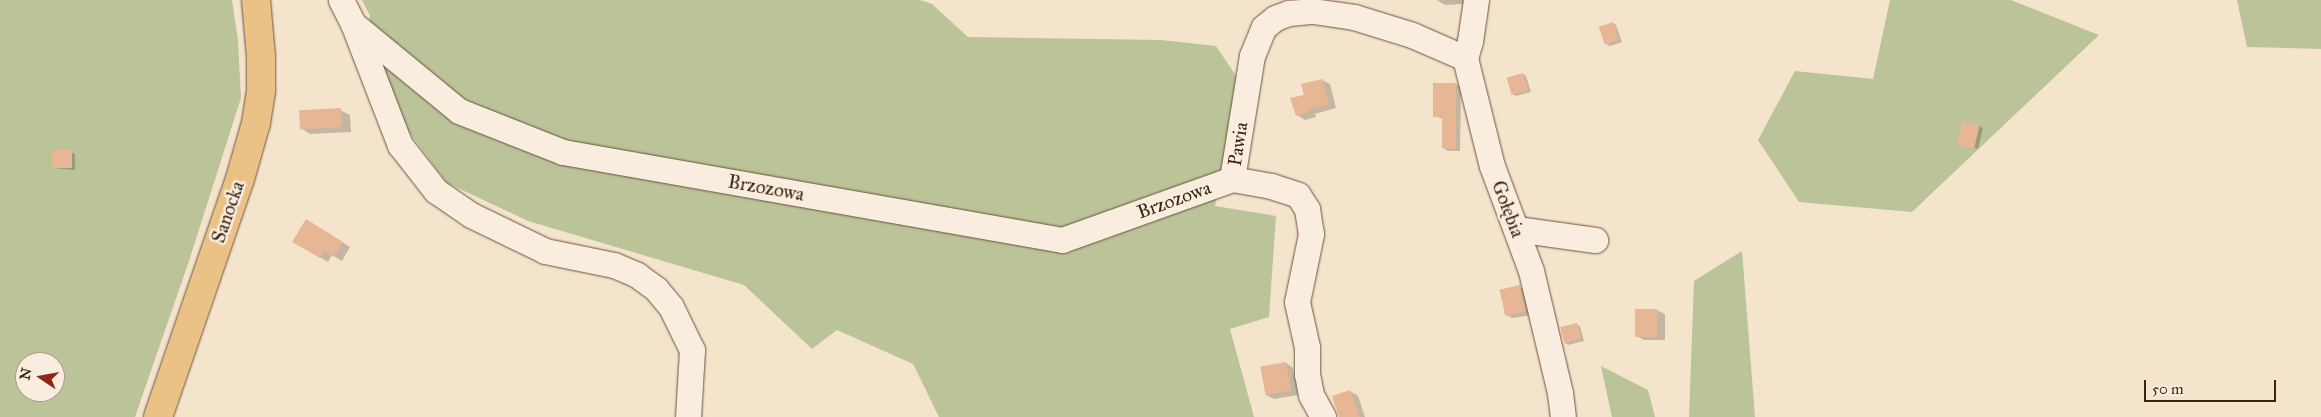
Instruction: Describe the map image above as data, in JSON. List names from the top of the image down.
{
  "streets": {
    "main road": ["Sanocka"],
    "street": ["Pawia", "Brzozowa", "Gołębia"]
  },
  "crossings": [
    ["Pawia", "Brzozowa"],
    ["Pawia", "Gołębia"]
  ],
  "scale_bar": "50 m",
  "north": "left"
}
